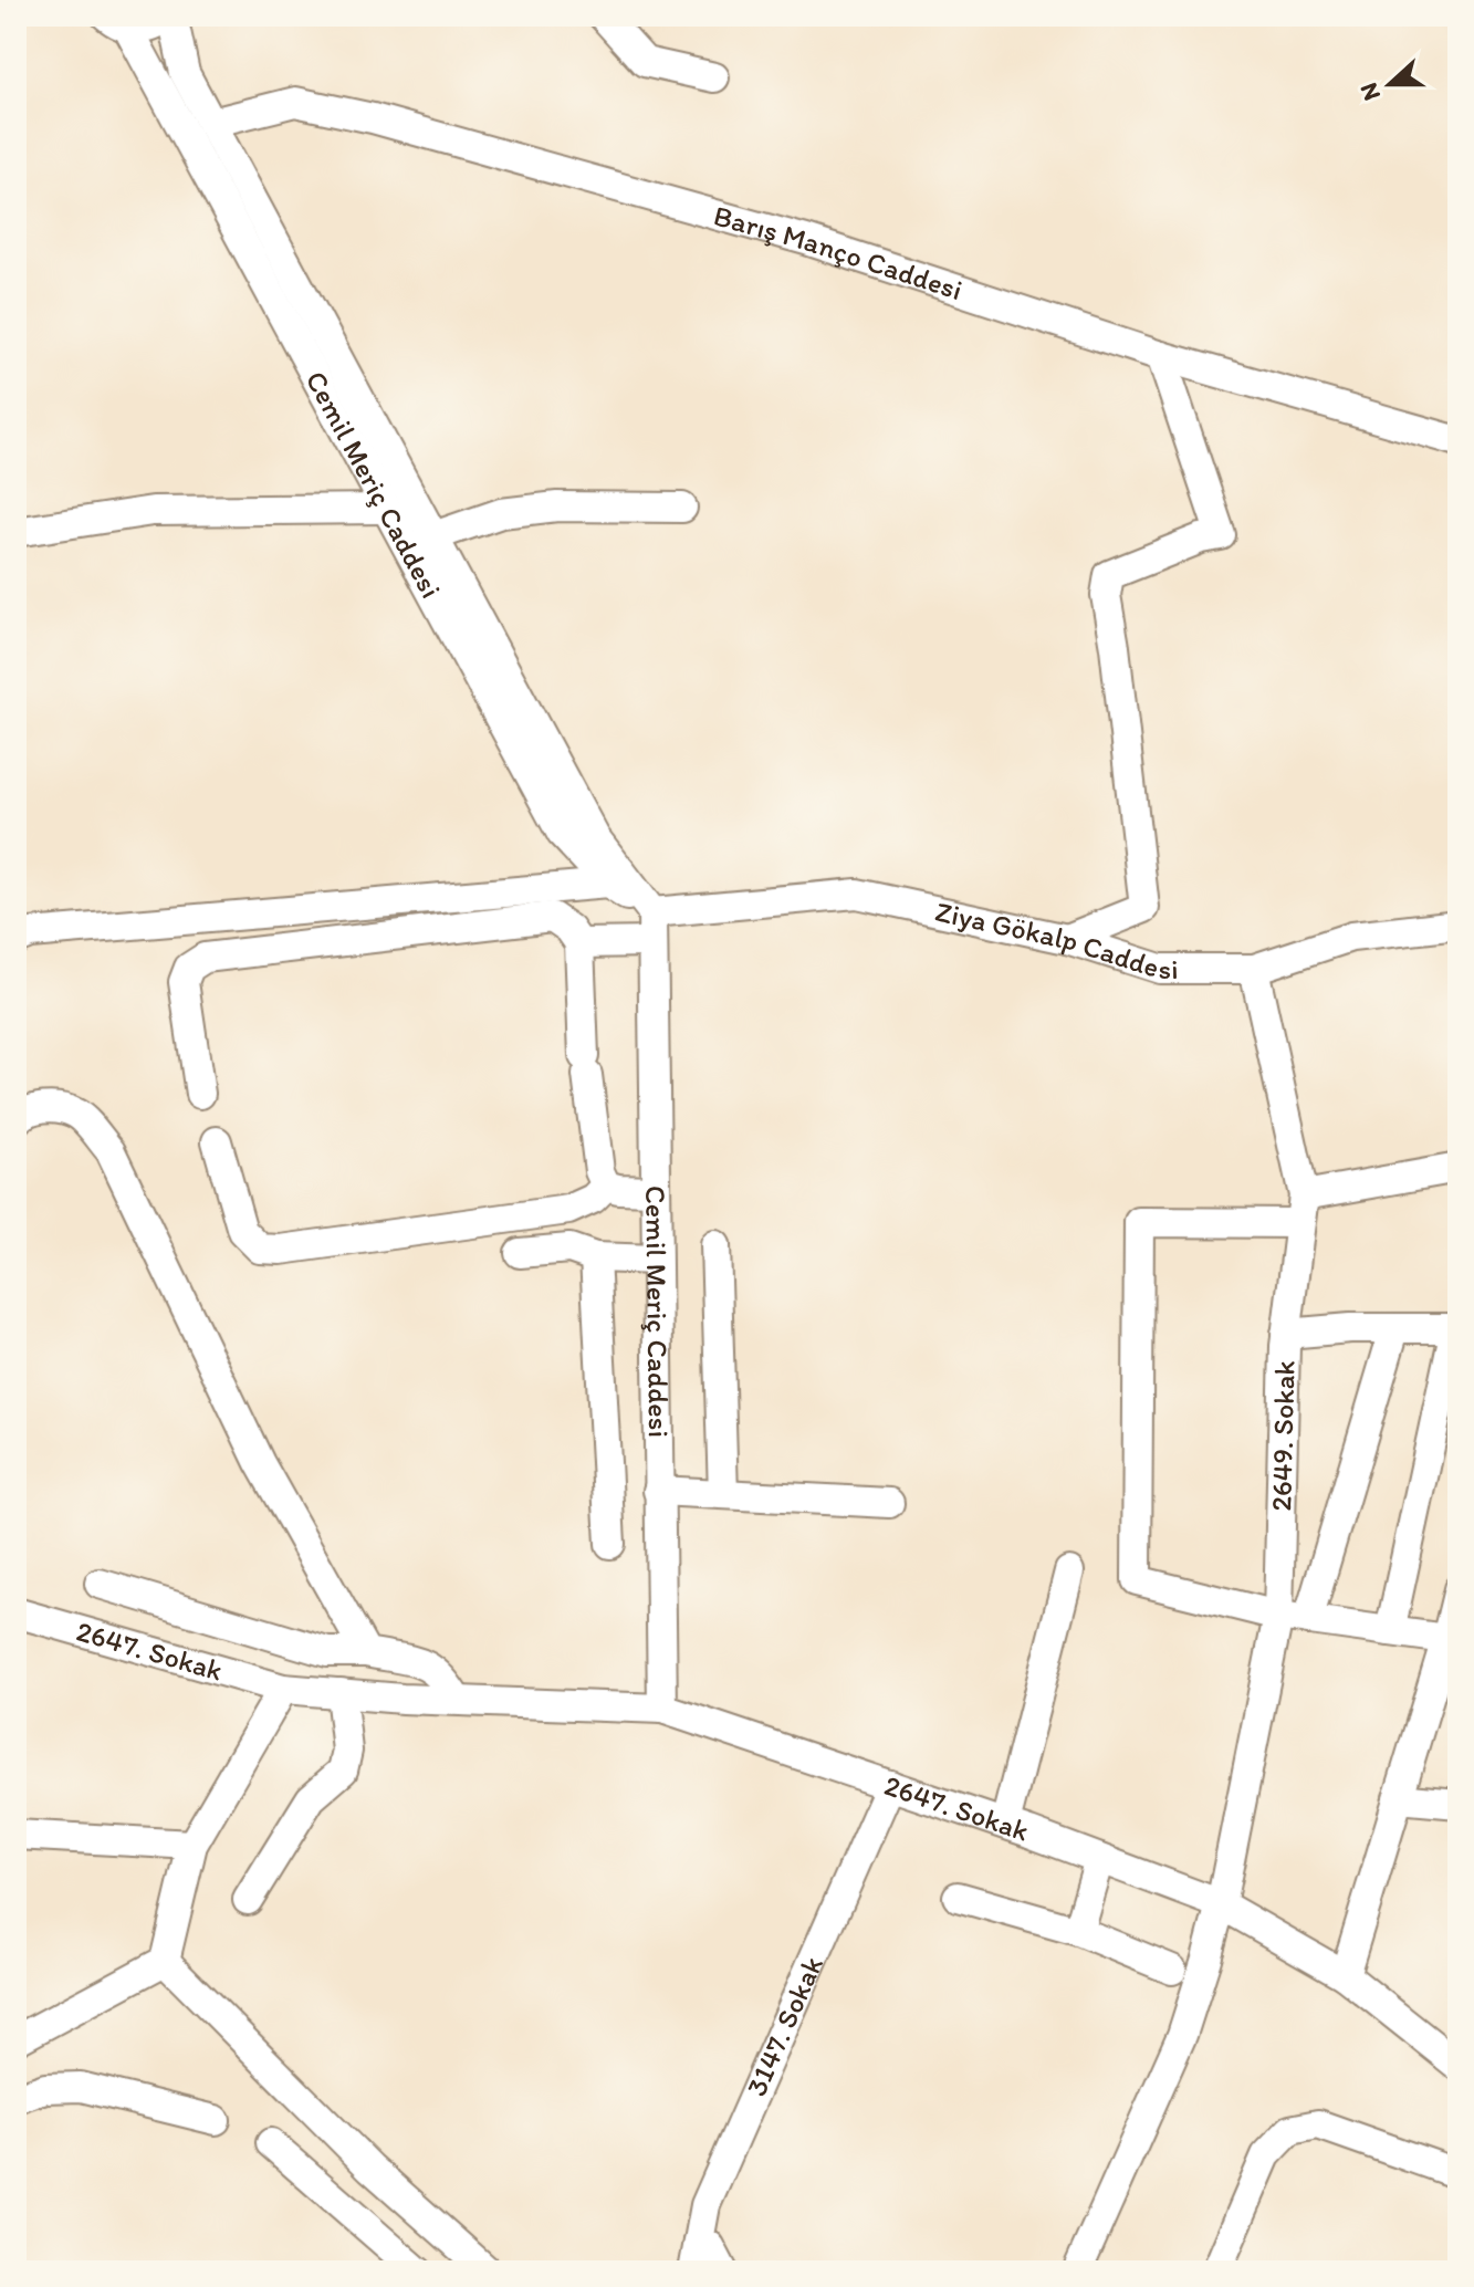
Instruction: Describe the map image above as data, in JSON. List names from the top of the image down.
{
  "streets": {
    "street": [
      "Barış Manço Caddesi",
      "Cemil Meriç Caddesi",
      "Ziya Gökalp Caddesi",
      "2649. Sokak",
      "2647. Sokak",
      "3147. Sokak"
    ]
  },
  "crossings": [
    ["Barış Manço Caddesi", "Cemil Meriç Caddesi"],
    ["Cemil Meriç Caddesi", "Ziya Gökalp Caddesi"],
    ["Cemil Meriç Caddesi", "2647. Sokak"],
    ["Ziya Gökalp Caddesi", "2649. Sokak"],
    ["2649. Sokak", "2647. Sokak"],
    ["2647. Sokak", "3147. Sokak"]
  ],
  "north": "left"
}
